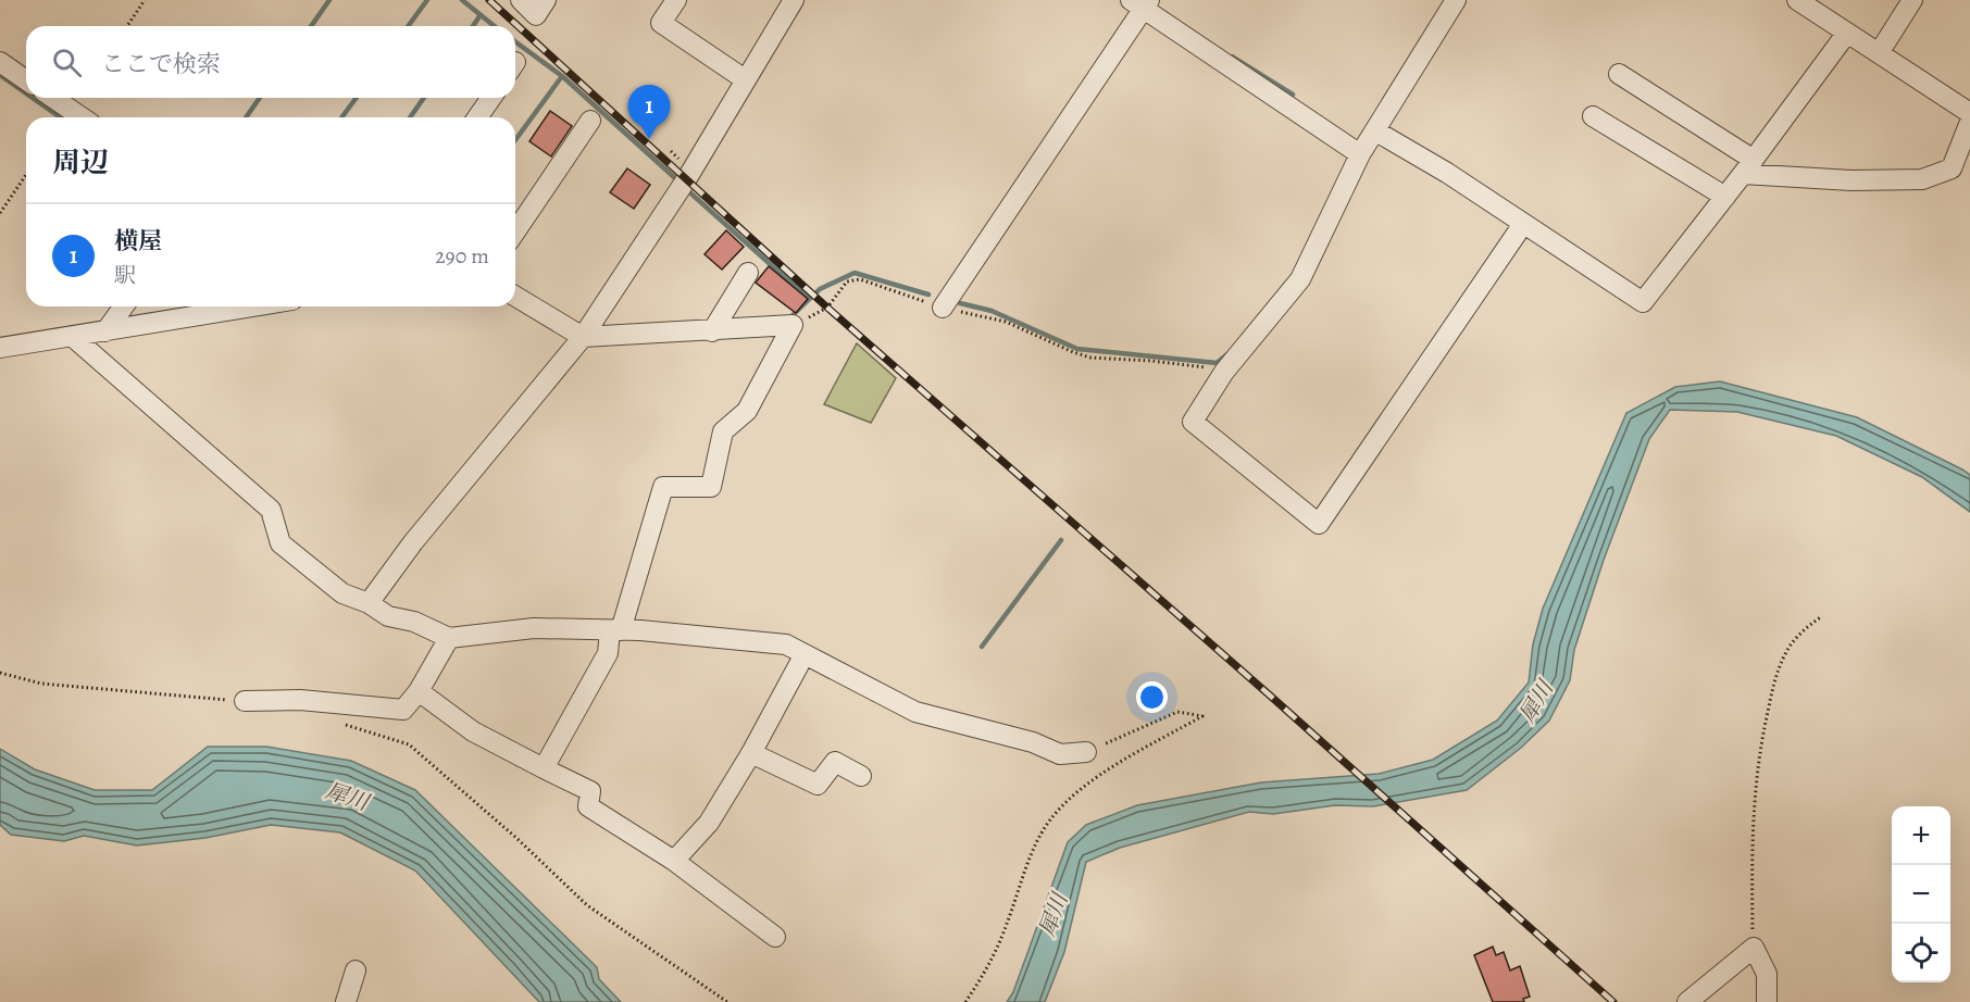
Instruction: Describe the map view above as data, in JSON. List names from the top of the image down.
{
  "water": ["犀川"],
  "page": {
    "search": "ここで検索",
    "pins": "1",
    "heading": "周辺",
    "list": [
      {
        "mark": "1",
        "name": "横屋",
        "note": "駅",
        "value": "290 m"
      }
    ],
    "map_buttons": ["+", "−"]
  }
}
